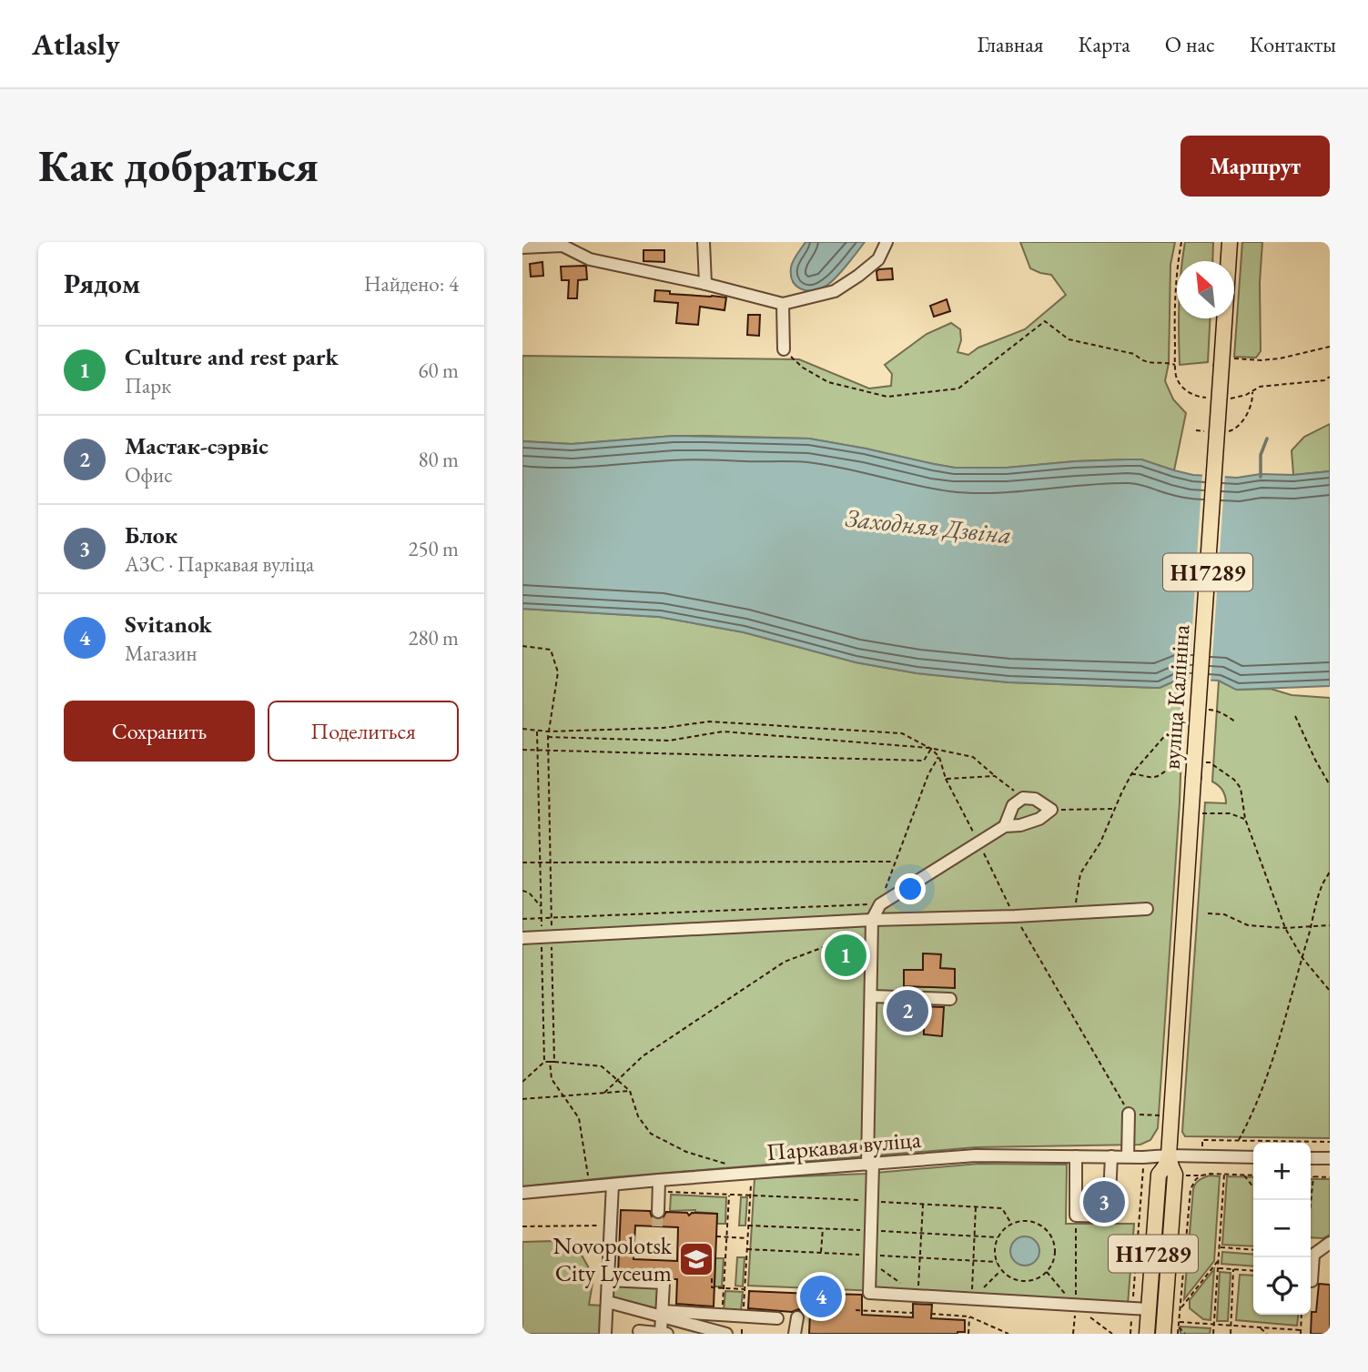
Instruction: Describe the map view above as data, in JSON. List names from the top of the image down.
{
  "streets": {
    "main road": ["Н17289", "вуліца Калініна"],
    "street": ["Паркавая вуліца"]
  },
  "crossings": [
    ["вуліца Калініна", "Паркавая вуліца"]
  ],
  "water": ["Заходняя Дзвіна"],
  "places": {
    "school or university": ["Novopolotsk City Lyceum"]
  },
  "north": "top left",
  "page": {
    "header": "Atlasly",
    "nav": [
      "Главная",
      "Карта",
      "О нас",
      "Контакты"
    ],
    "buttons": [
      "Маршрут",
      ["Сохранить", "Поделиться"]
    ],
    "title": "Как добраться",
    "heading": ["Рядом", "Найдено: 4"],
    "list": [
      {
        "mark": "1",
        "name": "Culture and rest park",
        "note": "Парк",
        "value": "60 m"
      },
      {
        "mark": "2",
        "name": "Мастак-сэрвіс",
        "note": "Офис",
        "value": "80 m"
      },
      {
        "mark": "3",
        "name": "Блок",
        "note": "АЗС · Паркавая вуліца",
        "value": "250 m"
      },
      {
        "mark": "4",
        "name": "Svitanok",
        "note": "Магазин",
        "value": "280 m"
      }
    ],
    "pins": [
      "1",
      "2",
      "3",
      "4"
    ],
    "map_buttons": ["+", "−"]
  }
}
